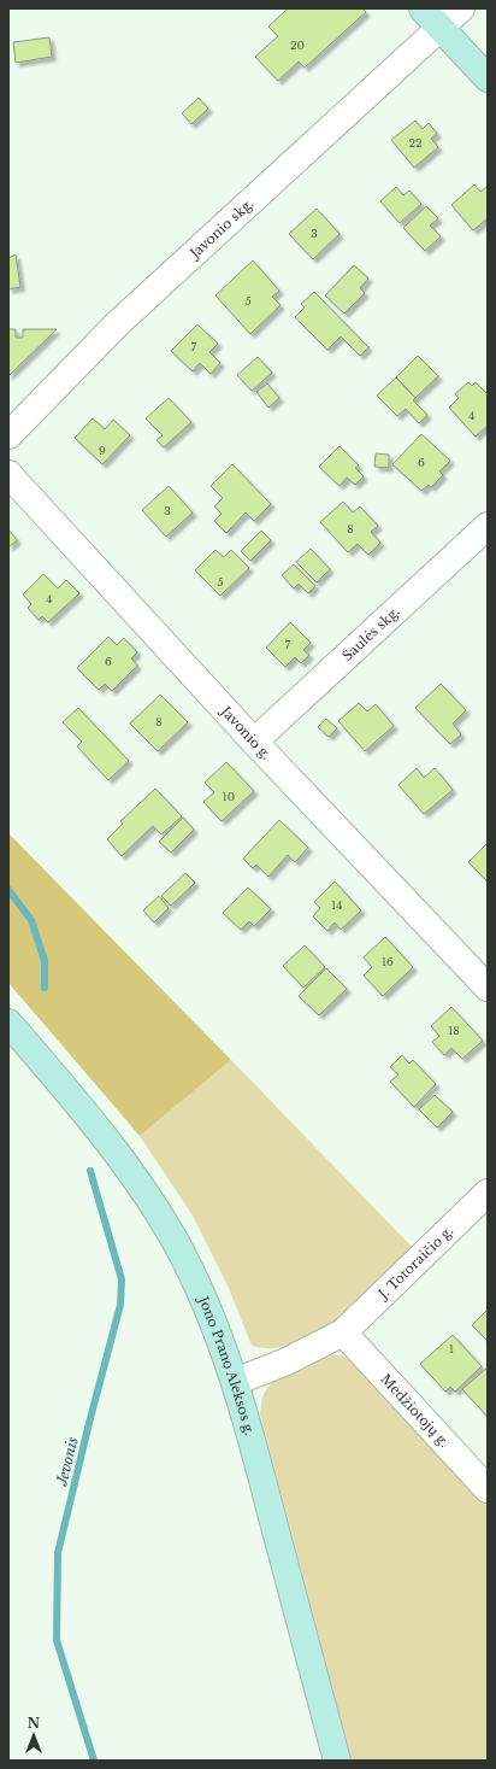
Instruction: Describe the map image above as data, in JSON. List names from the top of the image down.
{
  "streets": {
    "street": [
      "Javonio skg.",
      "Saulės skg.",
      "Javonio g.",
      "J. Totoraičio g.",
      "Jono Prano Aleksos g.",
      "Medžiotojų g."
    ]
  },
  "crossings": [
    ["Saulės skg.", "Javonio g."],
    ["J. Totoraičio g.", "Jono Prano Aleksos g."],
    ["J. Totoraičio g.", "Medžiotojų g."]
  ],
  "water": ["Jevonis"],
  "house_numbers": [
    "20",
    "22",
    "3",
    "5",
    "7",
    "4",
    "9",
    "6",
    "3",
    "8",
    "5",
    "4",
    "7",
    "6",
    "8",
    "10",
    "14",
    "16",
    "18",
    "1"
  ],
  "north": "top"
}
